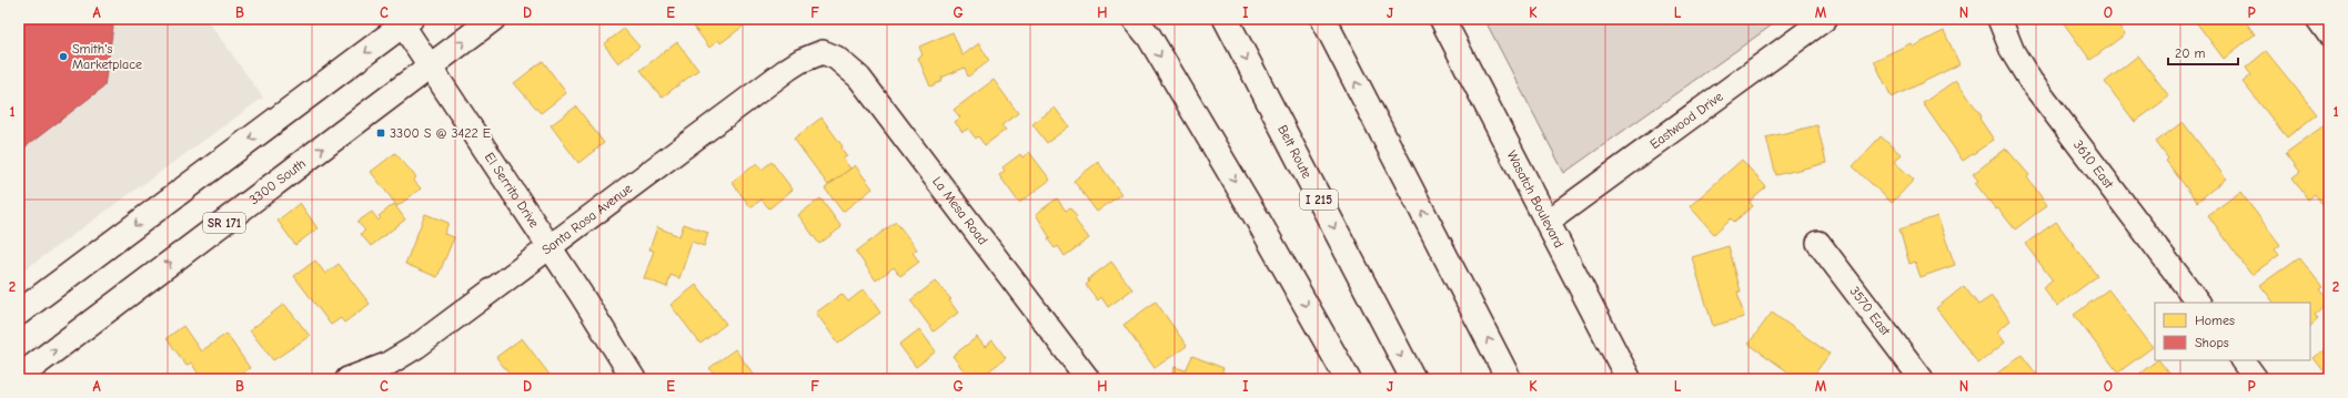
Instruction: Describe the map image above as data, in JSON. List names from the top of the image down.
{
  "streets": {
    "main road": [
      "Belt Route",
      "3300 South",
      "Wasatch Boulevard",
      "I 215",
      "SR 171"
    ],
    "street": [
      "Eastwood Drive",
      "3610 East",
      "El Serrito Drive",
      "La Mesa Road",
      "Santa Rosa Avenue",
      "3570 East"
    ]
  },
  "crossings": [
    ["Eastwood Drive", "Wasatch Boulevard"],
    ["3300 South", "El Serrito Drive"],
    ["El Serrito Drive", "Santa Rosa Avenue"],
    ["La Mesa Road", "Santa Rosa Avenue"]
  ],
  "places": {
    "other": ["Smith's Marketplace"],
    "transit": ["3300 S @ 3422 E"]
  },
  "legend": ["Homes", "Shops"],
  "scale_bar": "20 m",
  "grid": {
    "columns": [
      "A",
      "B",
      "C",
      "D",
      "E",
      "F",
      "G",
      "H",
      "I",
      "J",
      "K",
      "L",
      "M",
      "N",
      "O",
      "P"
    ],
    "rows": ["1", "2"]
  }
}
